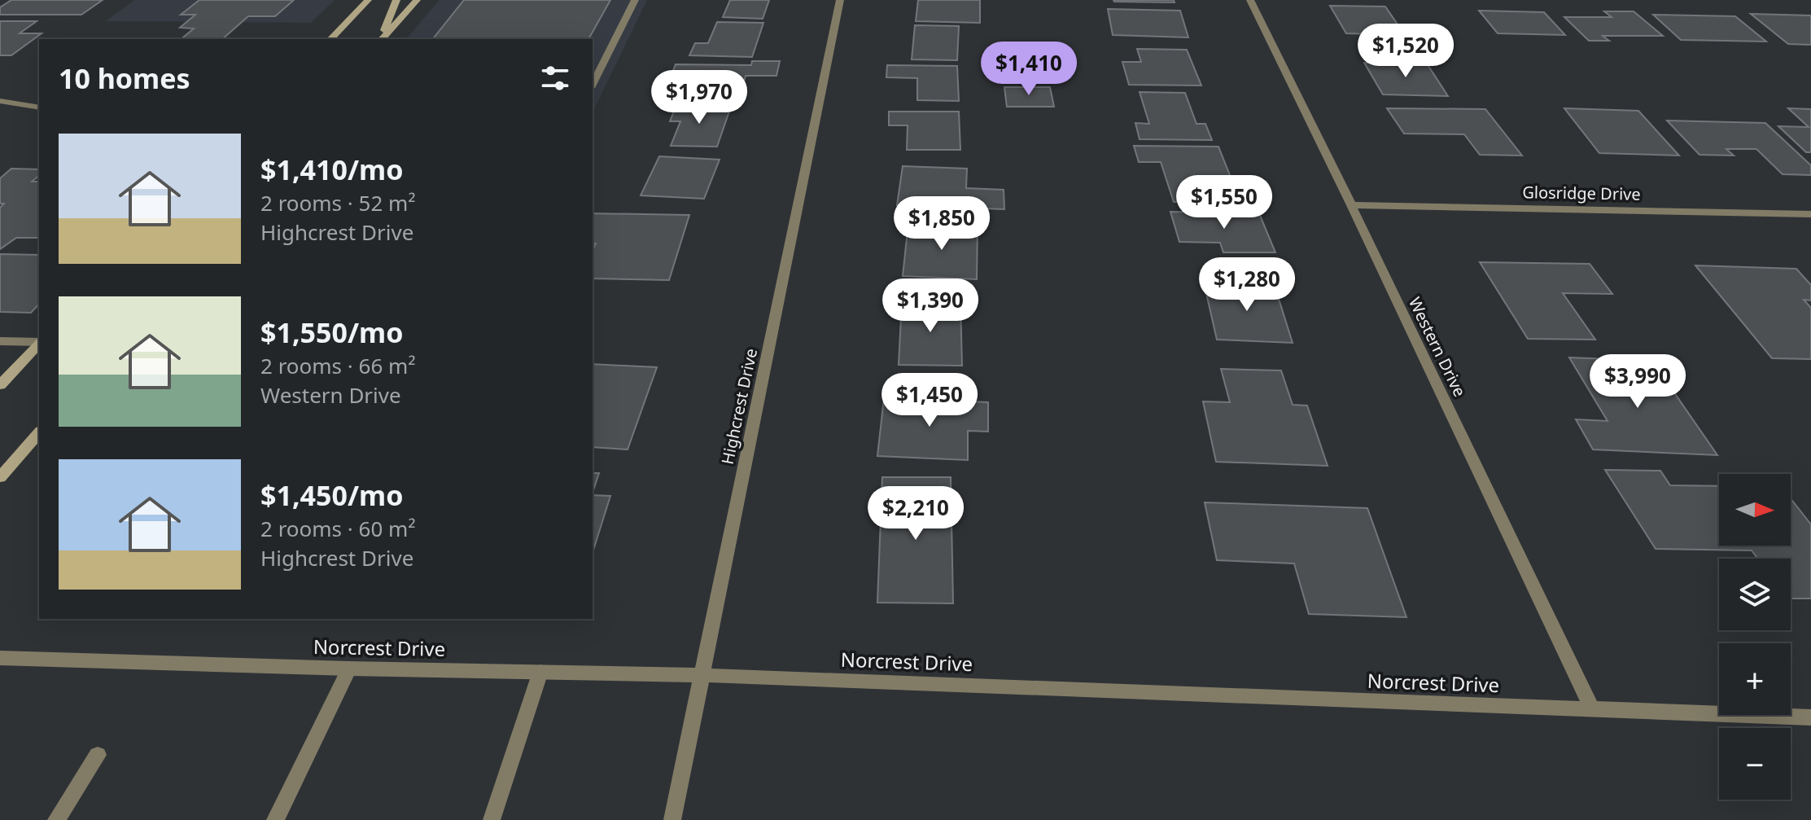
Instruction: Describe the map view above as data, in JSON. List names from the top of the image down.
{
  "streets": {
    "street": [
      "Glosridge Drive",
      "Western Drive",
      "Highcrest Drive",
      "Norcrest Drive"
    ]
  },
  "crossings": [
    ["Glosridge Drive", "Western Drive"],
    ["Western Drive", "Norcrest Drive"],
    ["Highcrest Drive", "Norcrest Drive"]
  ],
  "north": "right",
  "page": {
    "price": [
      "$1,520",
      "$1,410",
      "$1,970",
      "$1,550",
      "$1,850",
      "$1,280",
      "$1,390",
      "$3,990",
      "$1,450",
      "$2,210"
    ],
    "heading": "10 homes",
    "list": [
      {
        "name": "$1,410/mo",
        "note": "2 rooms · 52 m² · Highcrest Drive"
      },
      {
        "name": "$1,550/mo",
        "note": "2 rooms · 66 m² · Western Drive"
      },
      {
        "name": "$1,450/mo",
        "note": "2 rooms · 60 m² · Highcrest Drive"
      }
    ],
    "map_buttons": ["+", "−"]
  }
}
